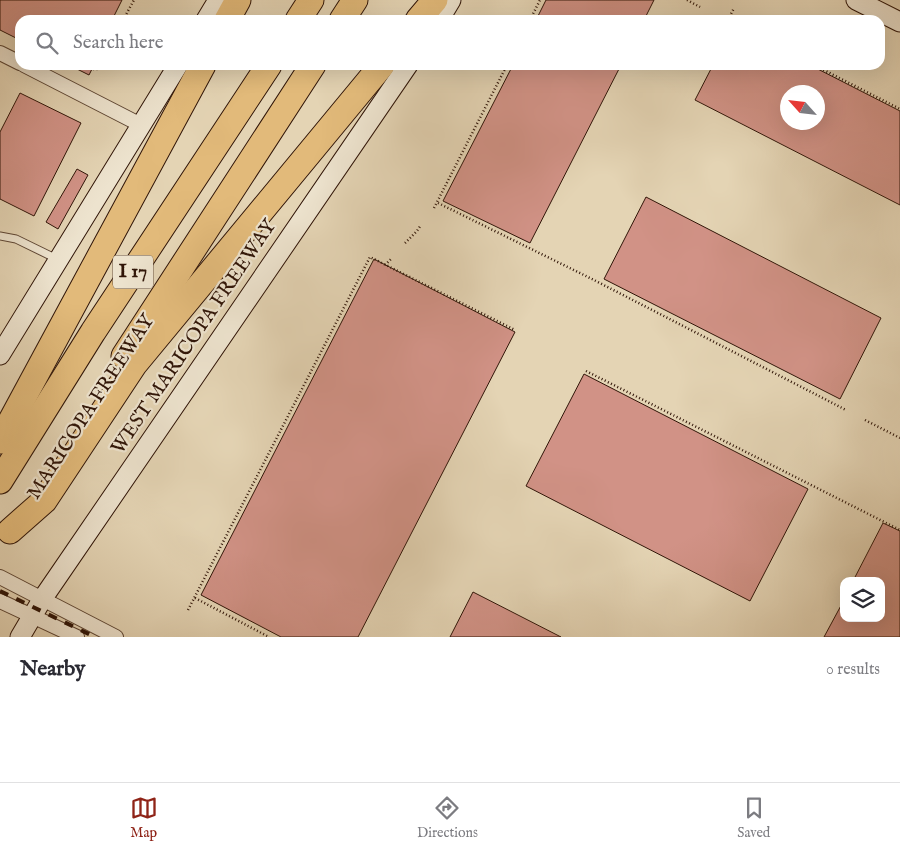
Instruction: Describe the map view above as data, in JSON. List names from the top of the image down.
{
  "streets": {
    "highway": ["I 17", "MARICOPA FREEWAY"],
    "main road": ["WEST MARICOPA FREEWAY"]
  },
  "north": "top left",
  "page": {
    "search": "Search here",
    "heading": ["Nearby", "0 results"],
    "nav": ["Map", "Directions", "Saved"]
  }
}
